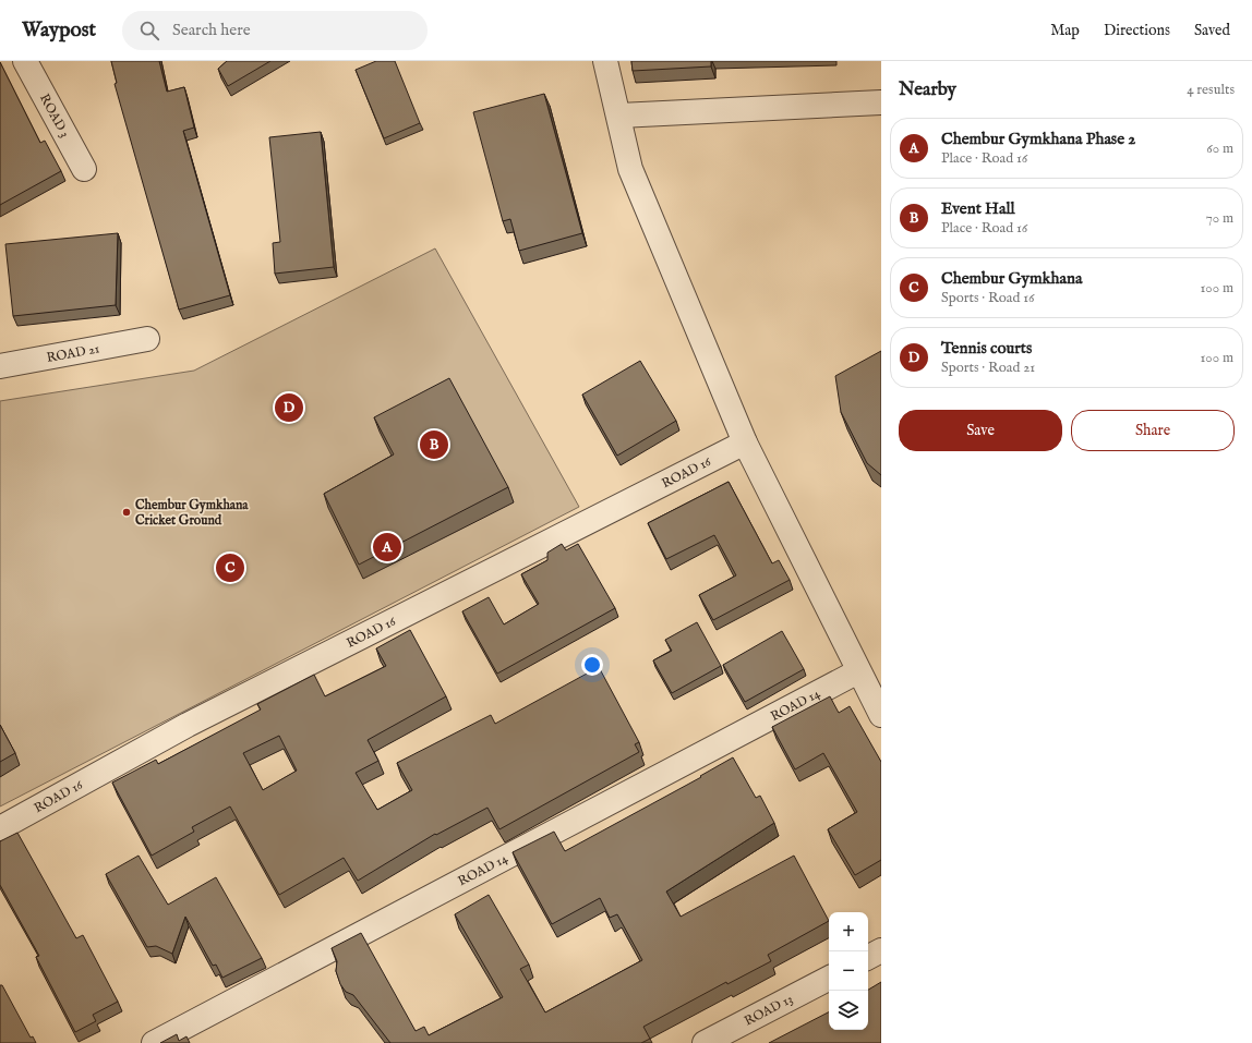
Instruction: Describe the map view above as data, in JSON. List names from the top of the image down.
{
  "streets": {
    "street": [
      "ROAD 3",
      "ROAD 21",
      "ROAD 16",
      "ROAD 14",
      "ROAD 13"
    ]
  },
  "places": ["Chembur Gymkhana Cricket Ground"],
  "page": {
    "header": "Waypost",
    "search": "Search here",
    "nav": ["Map", "Directions", "Saved"],
    "heading": ["Nearby", "4 results"],
    "list": [
      {
        "mark": "A",
        "name": "Chembur Gymkhana Phase 2",
        "note": "Place · Road 16",
        "value": "60 m"
      },
      {
        "mark": "B",
        "name": "Event Hall",
        "note": "Place · Road 16",
        "value": "70 m"
      },
      {
        "mark": "C",
        "name": "Chembur Gymkhana",
        "note": "Sports · Road 16",
        "value": "100 m"
      },
      {
        "mark": "D",
        "name": "Tennis courts",
        "note": "Sports · Road 21",
        "value": "100 m"
      }
    ],
    "pins": [
      "D",
      "B",
      "A",
      "C"
    ],
    "buttons": ["Save", "Share"],
    "map_buttons": ["+", "−"]
  }
}
